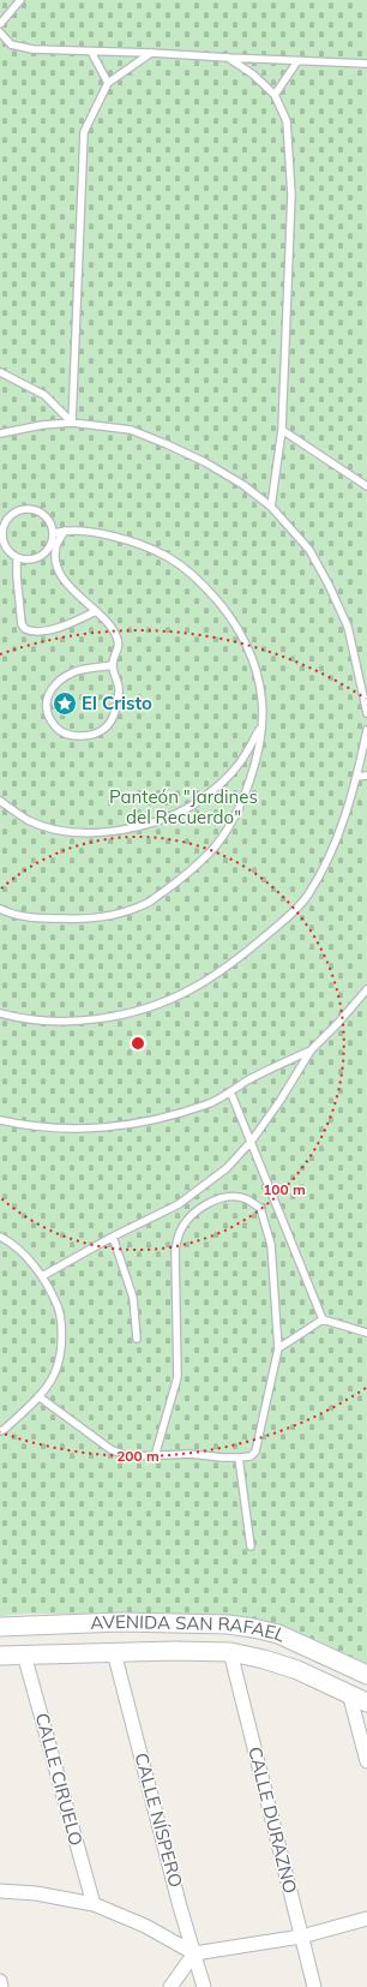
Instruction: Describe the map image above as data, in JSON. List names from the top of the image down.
{
  "streets": {
    "main road": ["AVENIDA SAN RAFAEL"],
    "street": ["CALLE CIRUELO", "CALLE NÍSPERO", "CALLE DURAZNO"]
  },
  "crossings": [
    ["AVENIDA SAN RAFAEL", "CALLE CIRUELO"],
    ["AVENIDA SAN RAFAEL", "CALLE NÍSPERO"],
    ["AVENIDA SAN RAFAEL", "CALLE DURAZNO"]
  ],
  "parks": ["Panteón \"Jardines del Recuerdo\""],
  "places": {
    "place": ["El Cristo"]
  },
  "rings": ["100 m", "200 m"]
}
